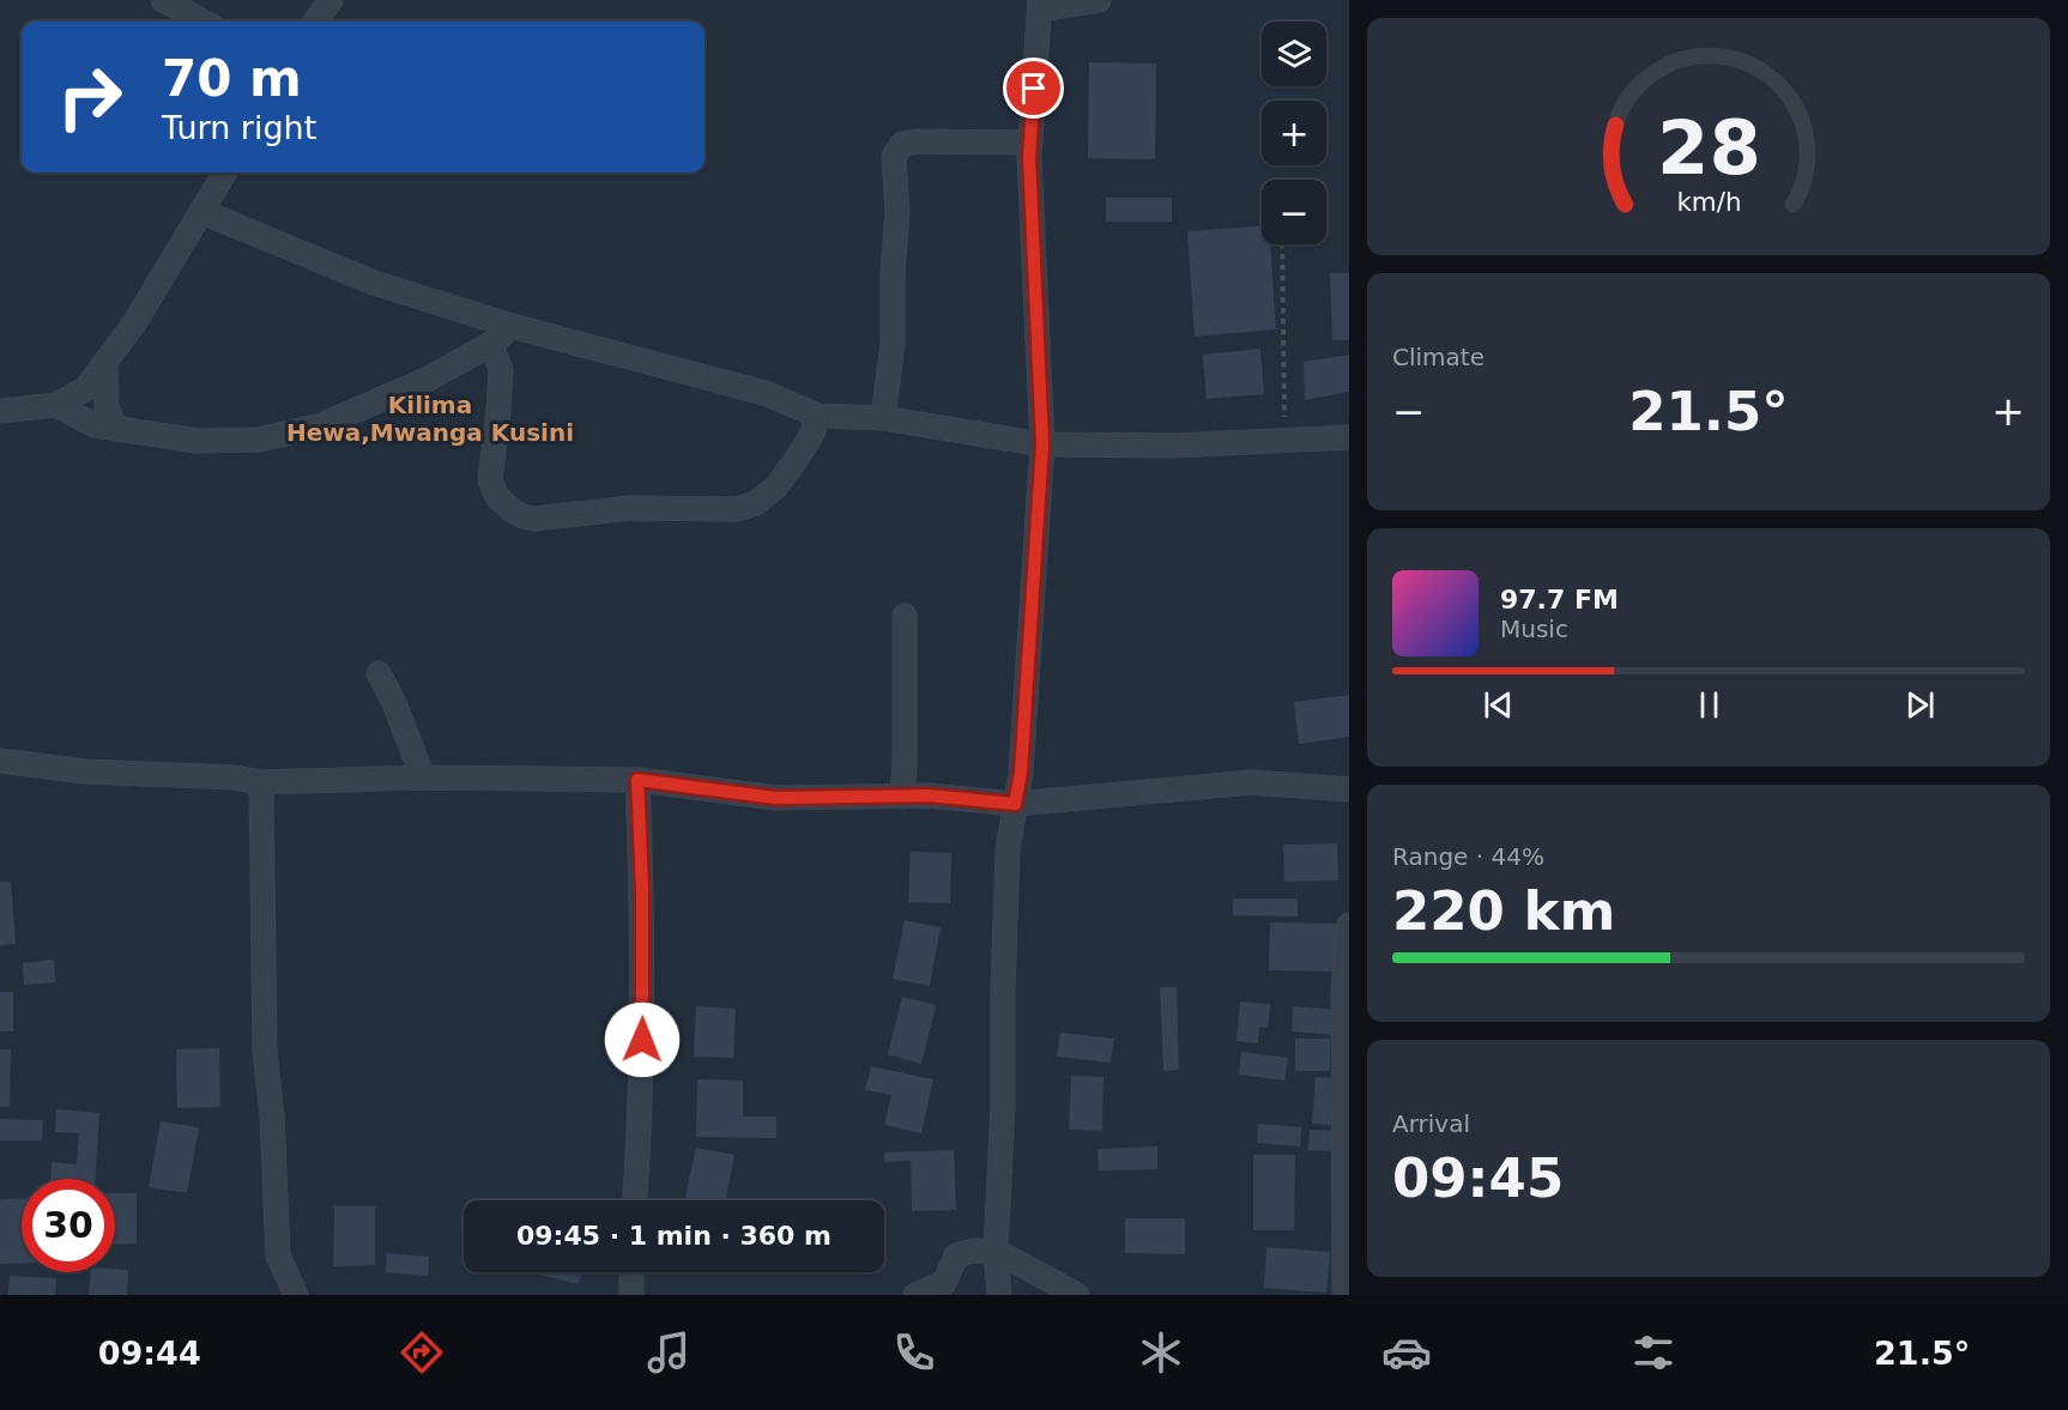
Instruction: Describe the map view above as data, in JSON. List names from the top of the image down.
{
  "districts": ["Kilima Hewa,Mwanga Kusini"],
  "page": {
    "map_buttons": ["+", "−"],
    "turn": ["70 m", "Turn right"],
    "tile": [
      "Climate",
      ["Range · 44%", "220 km"],
      ["Arrival", "09:45"]
    ],
    "heat": ["−", "21.5°", "+"],
    "song": ["97.7 FM", "Music"],
    "limit": "30",
    "trip": "09:45 · 1 min · 360 m",
    "tabs": ["09:44", "21.5°"],
    "gauge": ["28", "km/h"]
  }
}
